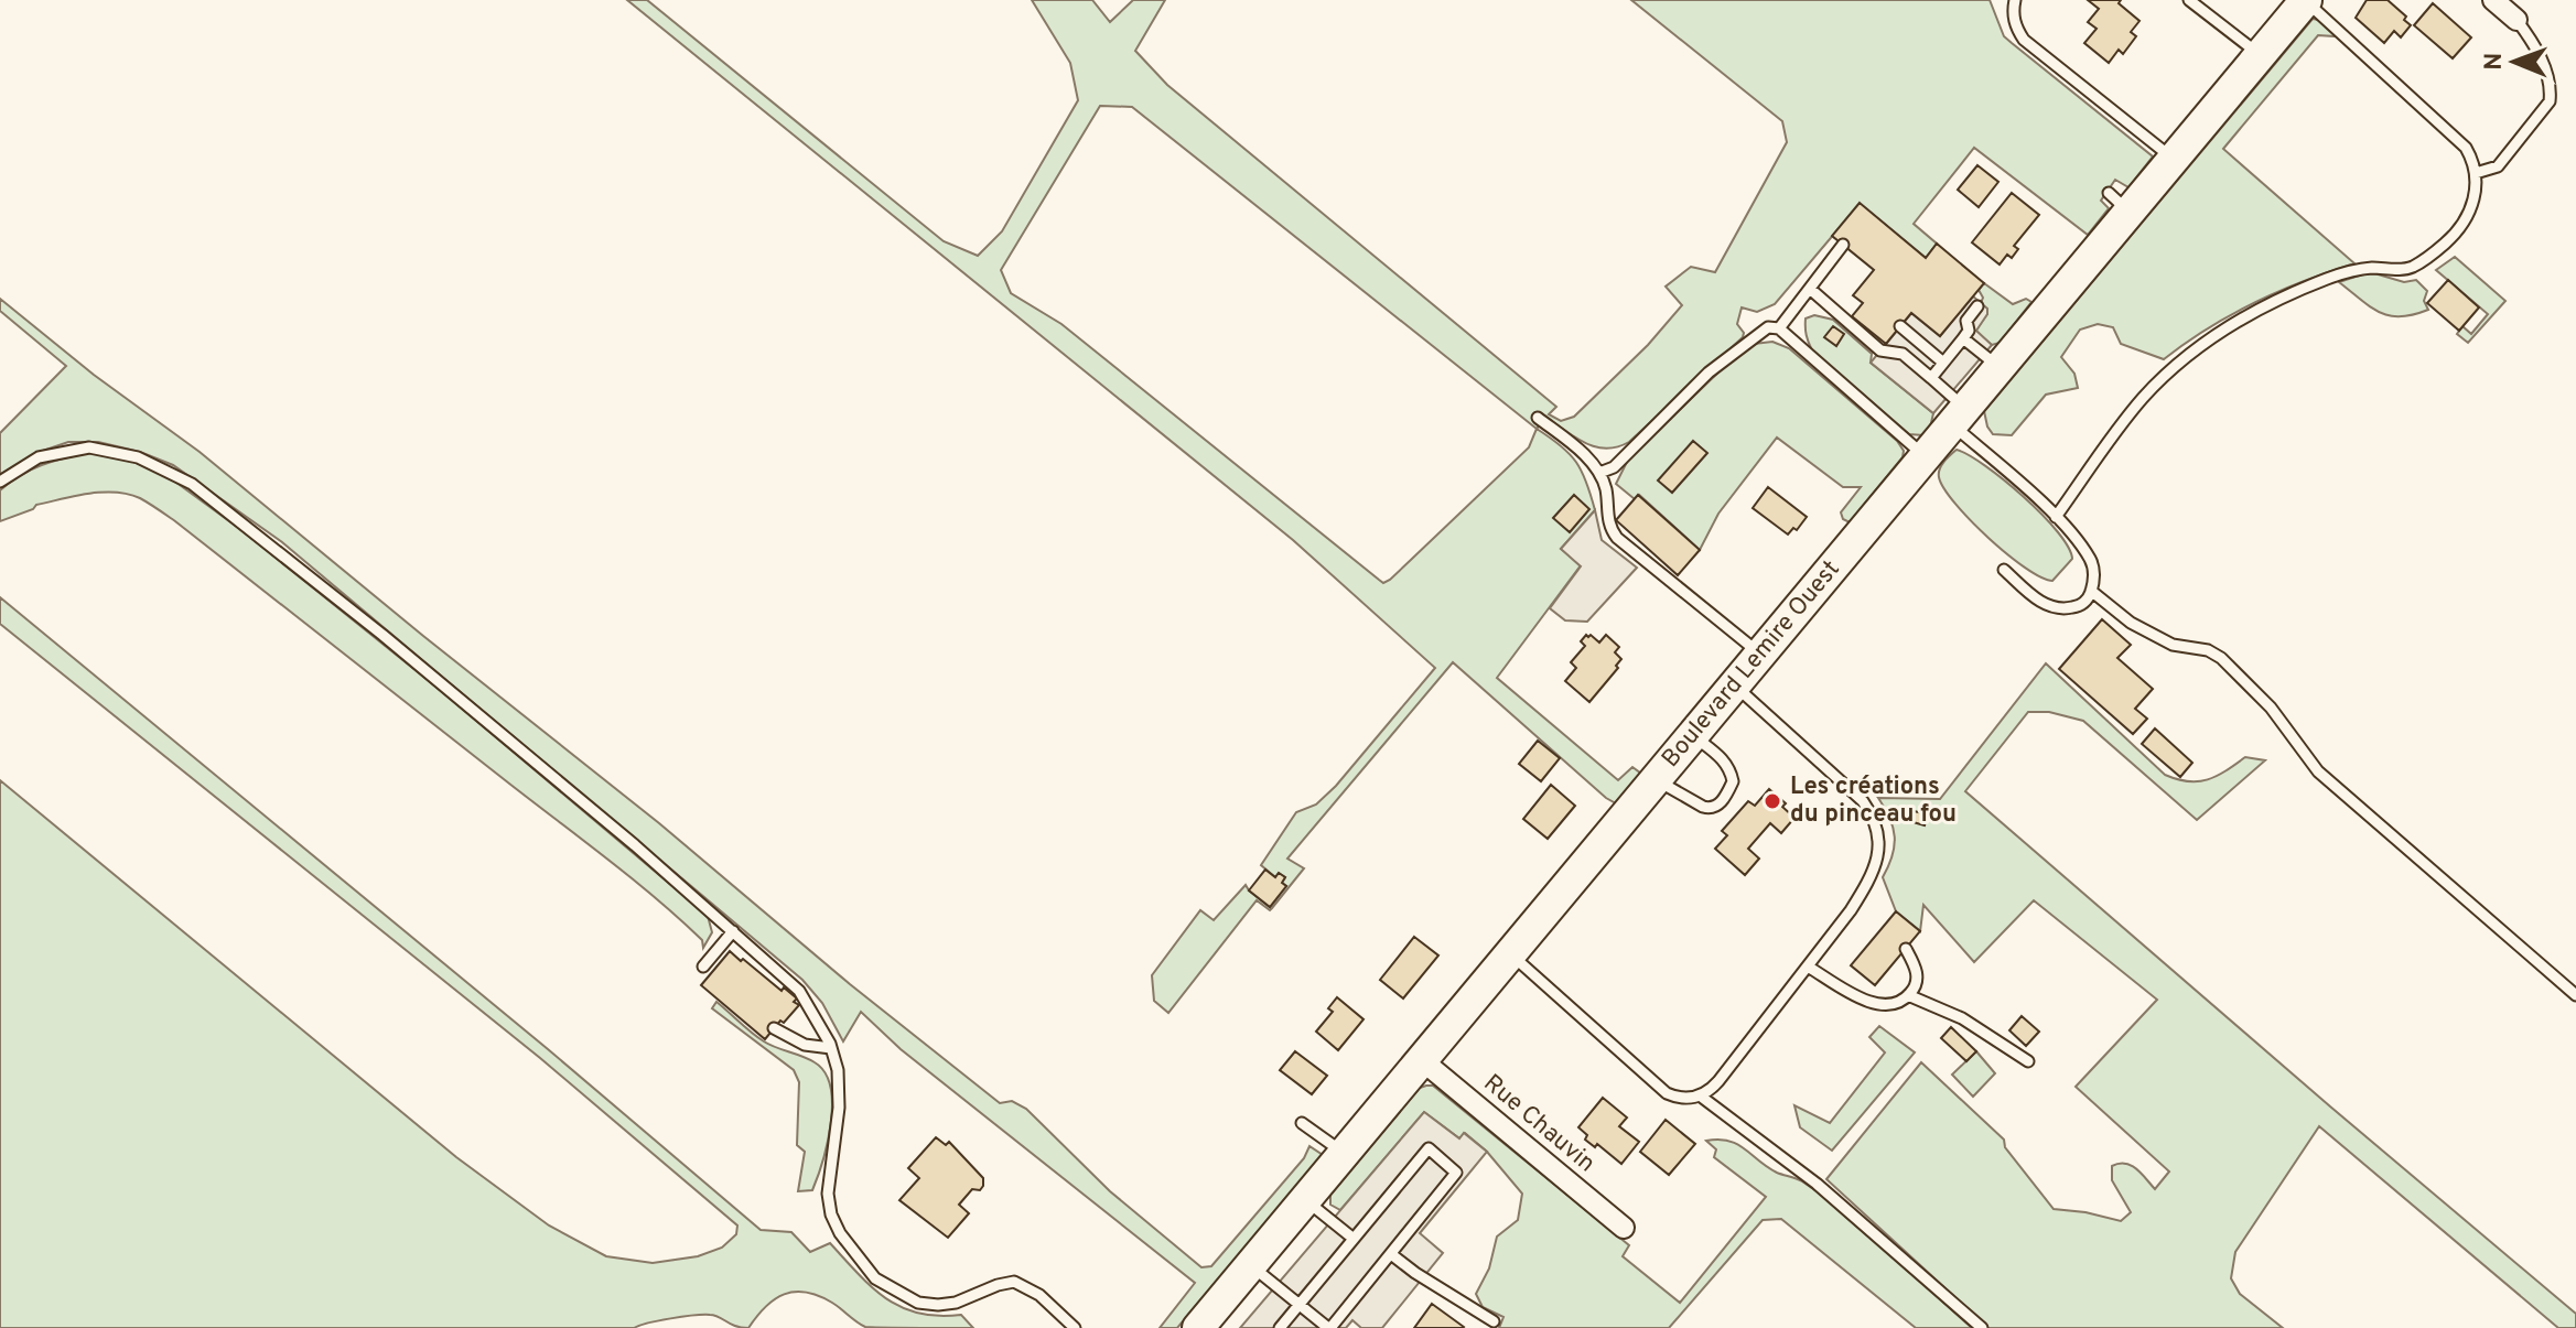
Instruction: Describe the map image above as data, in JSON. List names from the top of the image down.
{
  "streets": {
    "main road": ["Boulevard Lemire Ouest"],
    "street": ["Rue Chauvin"]
  },
  "crossings": [
    ["Boulevard Lemire Ouest", "Rue Chauvin"]
  ],
  "places": ["Les créations du pinceau fou"],
  "north": "left"
}
